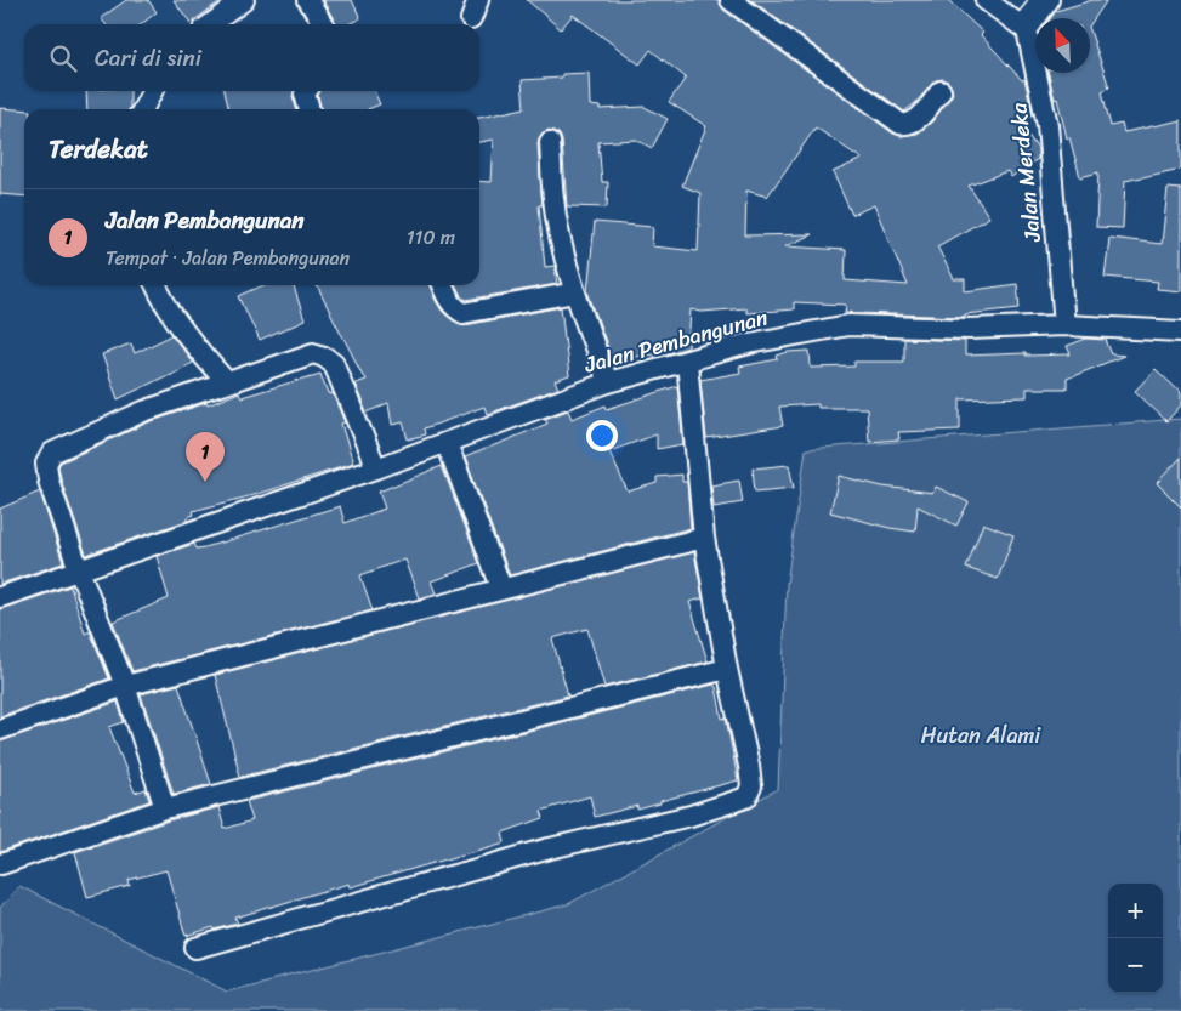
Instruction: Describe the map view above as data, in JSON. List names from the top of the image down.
{
  "streets": {
    "street": ["Jalan Merdeka", "Jalan Pembangunan"]
  },
  "crossings": [
    ["Jalan Merdeka", "Jalan Pembangunan"]
  ],
  "parks": ["Hutan Alami"],
  "north": "top left",
  "page": {
    "search": "Cari di sini",
    "heading": "Terdekat",
    "list": [
      {
        "mark": "1",
        "name": "Jalan Pembangunan",
        "note": "Tempat · Jalan Pembangunan",
        "value": "110 m"
      }
    ],
    "pins": "1",
    "map_buttons": ["+", "−"]
  }
}
